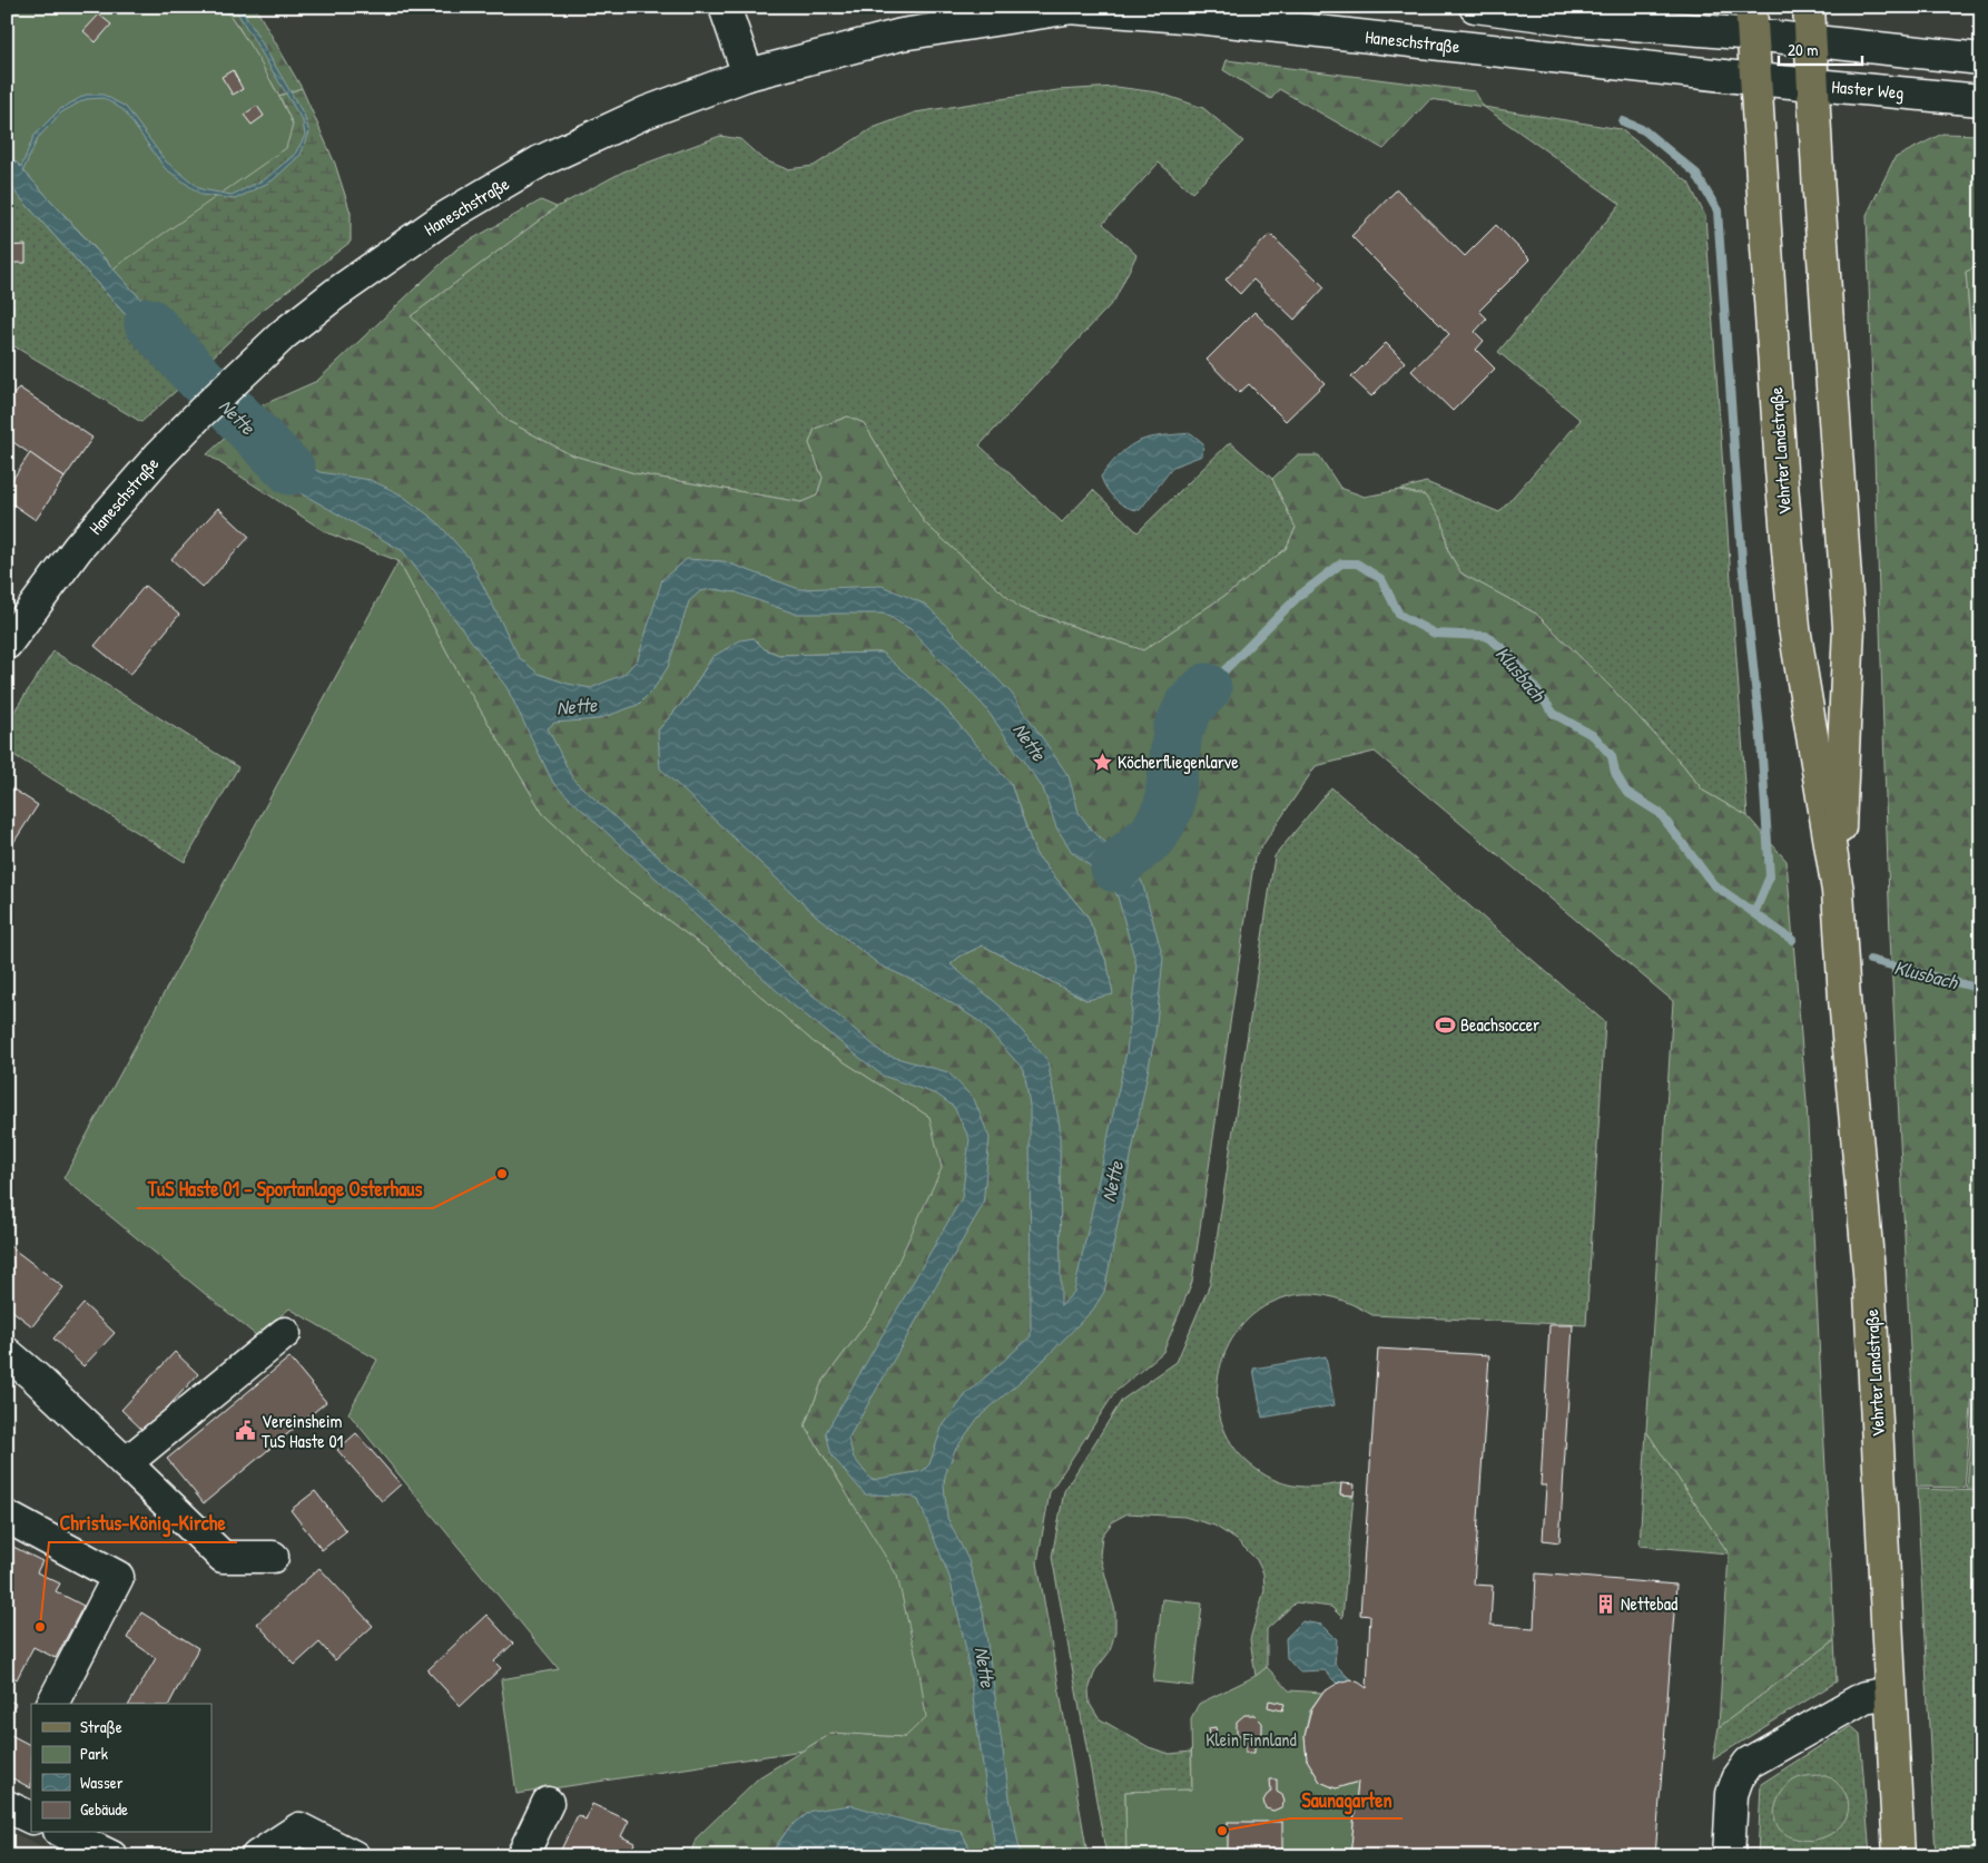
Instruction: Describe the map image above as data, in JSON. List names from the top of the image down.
{
  "streets": {
    "main road": ["Vehrter Landstraße"],
    "street": ["Haneschstraße", "Haster Weg"]
  },
  "crossings": [
    ["Haneschstraße", "Haster Weg"],
    ["Haneschstraße", "Vehrter Landstraße"],
    ["Haster Weg", "Vehrter Landstraße"]
  ],
  "water": ["Nette", "Klusbach"],
  "parks": ["Klein Finnland"],
  "places": {
    "place": ["Köcherfliegenlarve"],
    "sports": ["Beachsoccer"],
    "other": ["TuS Haste 01 - Sportanlage Osterhaus", "Christus-König-Kirche", "Saunagarten"],
    "public building": ["Vereinsheim TuS Haste 01"],
    "building": ["Nettebad"]
  },
  "legend": [
    "Straße",
    "Park",
    "Wasser",
    "Gebäude"
  ],
  "scale_bar": "20 m"
}
